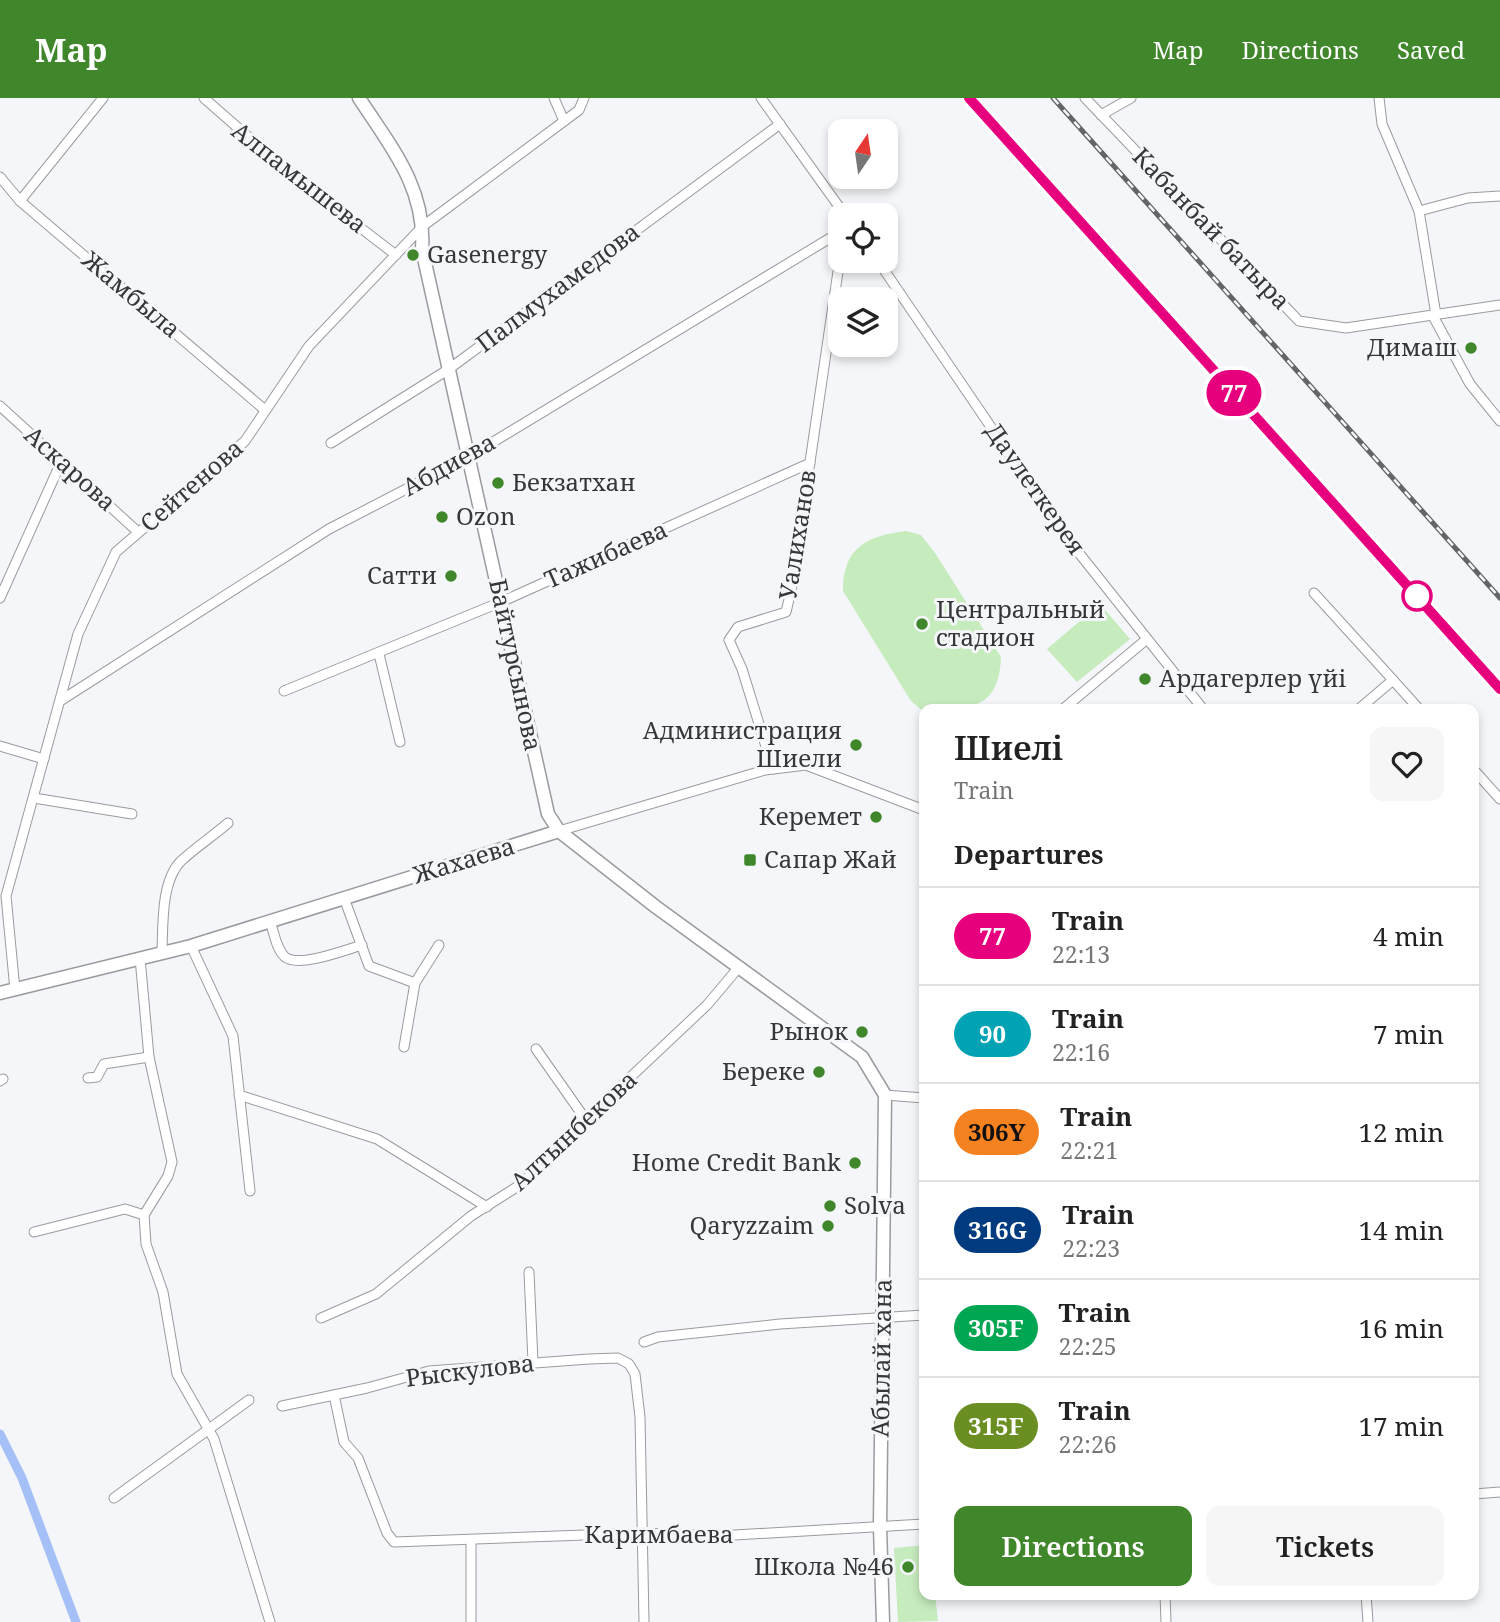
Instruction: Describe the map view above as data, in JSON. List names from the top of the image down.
{
  "streets": {
    "main road": ["Байтурсынова", "Жахаева", "Абылай хана"],
    "street": [
      "Алпамышева",
      "Кабанбай батыра",
      "Палмухамедова",
      "Жамбыла",
      "Абдиева",
      "Аскарова",
      "Сейтенова",
      "Даулеткерея",
      "Уалиханов",
      "Тажибаева",
      "Алтынбекова",
      "Рыскулова",
      "Каримбаева"
    ]
  },
  "crossings": [
    ["Алпамышева", "Сейтенова"],
    ["Палмухамедова", "Байтурсынова"],
    ["Жамбыла", "Сейтенова"],
    ["Абдиева", "Сейтенова"],
    ["Абдиева", "Байтурсынова"],
    ["Аскарова", "Сейтенова"],
    ["Сейтенова", "Байтурсынова"],
    ["Сейтенова", "Жахаева"],
    ["Уалиханов", "Тажибаева"],
    ["Уалиханов", "Жахаева"],
    ["Тажибаева", "Байтурсынова"],
    ["Байтурсынова", "Жахаева"],
    ["Байтурсынова", "Алтынбекова"],
    ["Байтурсынова", "Абылай хана"],
    ["Абылай хана", "Каримбаева"],
    ["Рыскулова", "Каримбаева"]
  ],
  "places": {
    "other": [
      "Gasenergy",
      "Димаш",
      "Бекзатхан",
      "Ozon",
      "Сатти",
      "Центральный стадион",
      "Ардагерлер үйі",
      "Администрация Шиели",
      "Керемет",
      "Рынок",
      "Береке",
      "Home Credit Bank",
      "Solva",
      "Qaryzzaim",
      "Школа №46"
    ],
    "transit": ["Сапар Жай"]
  },
  "north": "top",
  "page": {
    "header": "Map",
    "nav": ["Map", "Directions", "Saved"],
    "on_map": "77",
    "heading": [
      ["Шиелі", "Train"],
      "Departures"
    ],
    "list": [
      {
        "mark": "77",
        "name": "Train",
        "note": "22:13",
        "value": "4 min"
      },
      {
        "mark": "90",
        "name": "Train",
        "note": "22:16",
        "value": "7 min"
      },
      {
        "mark": "306Y",
        "name": "Train",
        "note": "22:21",
        "value": "12 min"
      },
      {
        "mark": "316G",
        "name": "Train",
        "note": "22:23",
        "value": "14 min"
      },
      {
        "mark": "305F",
        "name": "Train",
        "note": "22:25",
        "value": "16 min"
      },
      {
        "mark": "315F",
        "name": "Train",
        "note": "22:26",
        "value": "17 min"
      }
    ],
    "buttons": ["Directions", "Tickets"]
  }
}
